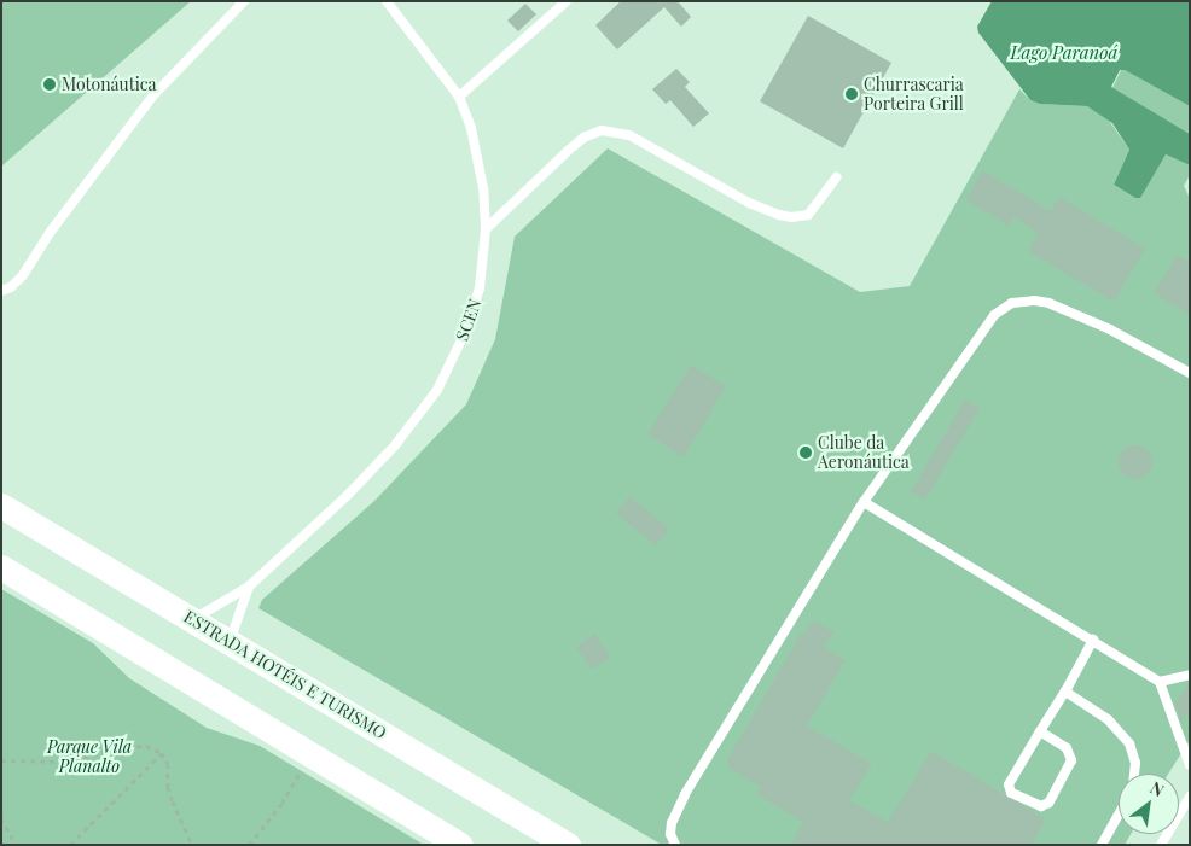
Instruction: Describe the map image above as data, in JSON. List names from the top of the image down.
{
  "streets": {
    "main road": ["ESTRADA HOTÉIS E TURISMO"],
    "lane": ["SCEN"]
  },
  "crossings": [
    ["SCEN", "ESTRADA HOTÉIS E TURISMO"]
  ],
  "water": ["Lago Paranoá"],
  "parks": ["Parque Vila Planalto"],
  "places": ["Motonáutica", "Churrascaria Porteira Grill", "Clube da Aeronáutica"],
  "north": "top right"
}
